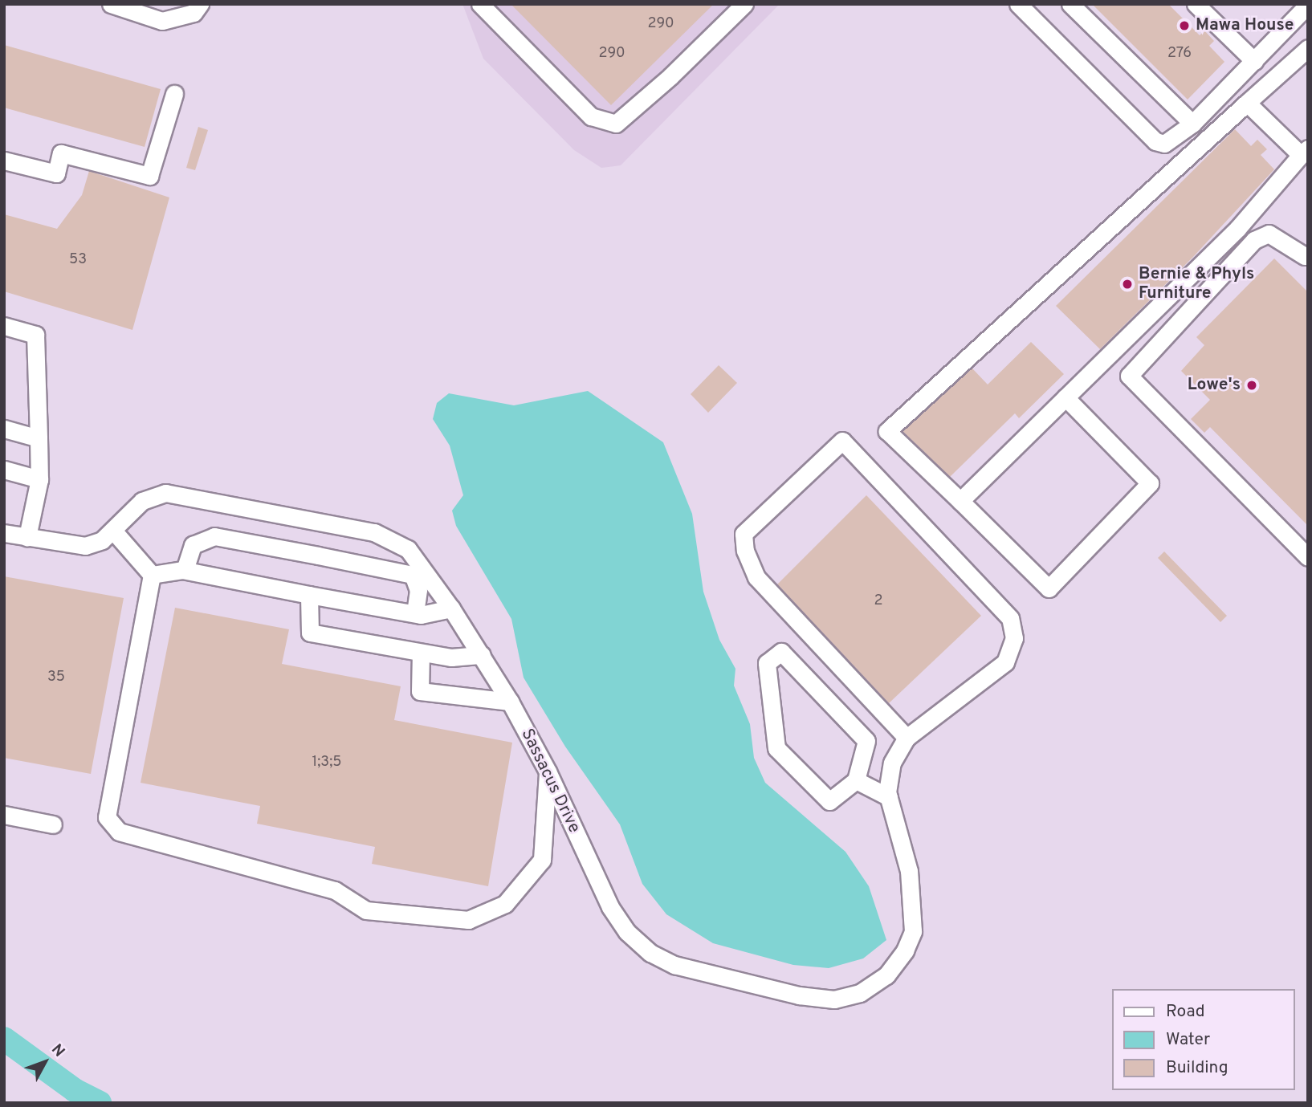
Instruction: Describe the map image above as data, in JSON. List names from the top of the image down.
{
  "streets": {
    "street": ["Sassacus Drive"]
  },
  "places": ["Mawa House", "Bernie & Phyls Furniture", "Lowe's"],
  "house_numbers": [
    "290",
    "290",
    "276",
    "53",
    "2",
    "35",
    "1;3;5"
  ],
  "legend": ["Road", "Water", "Building"],
  "north": "top right"
}
